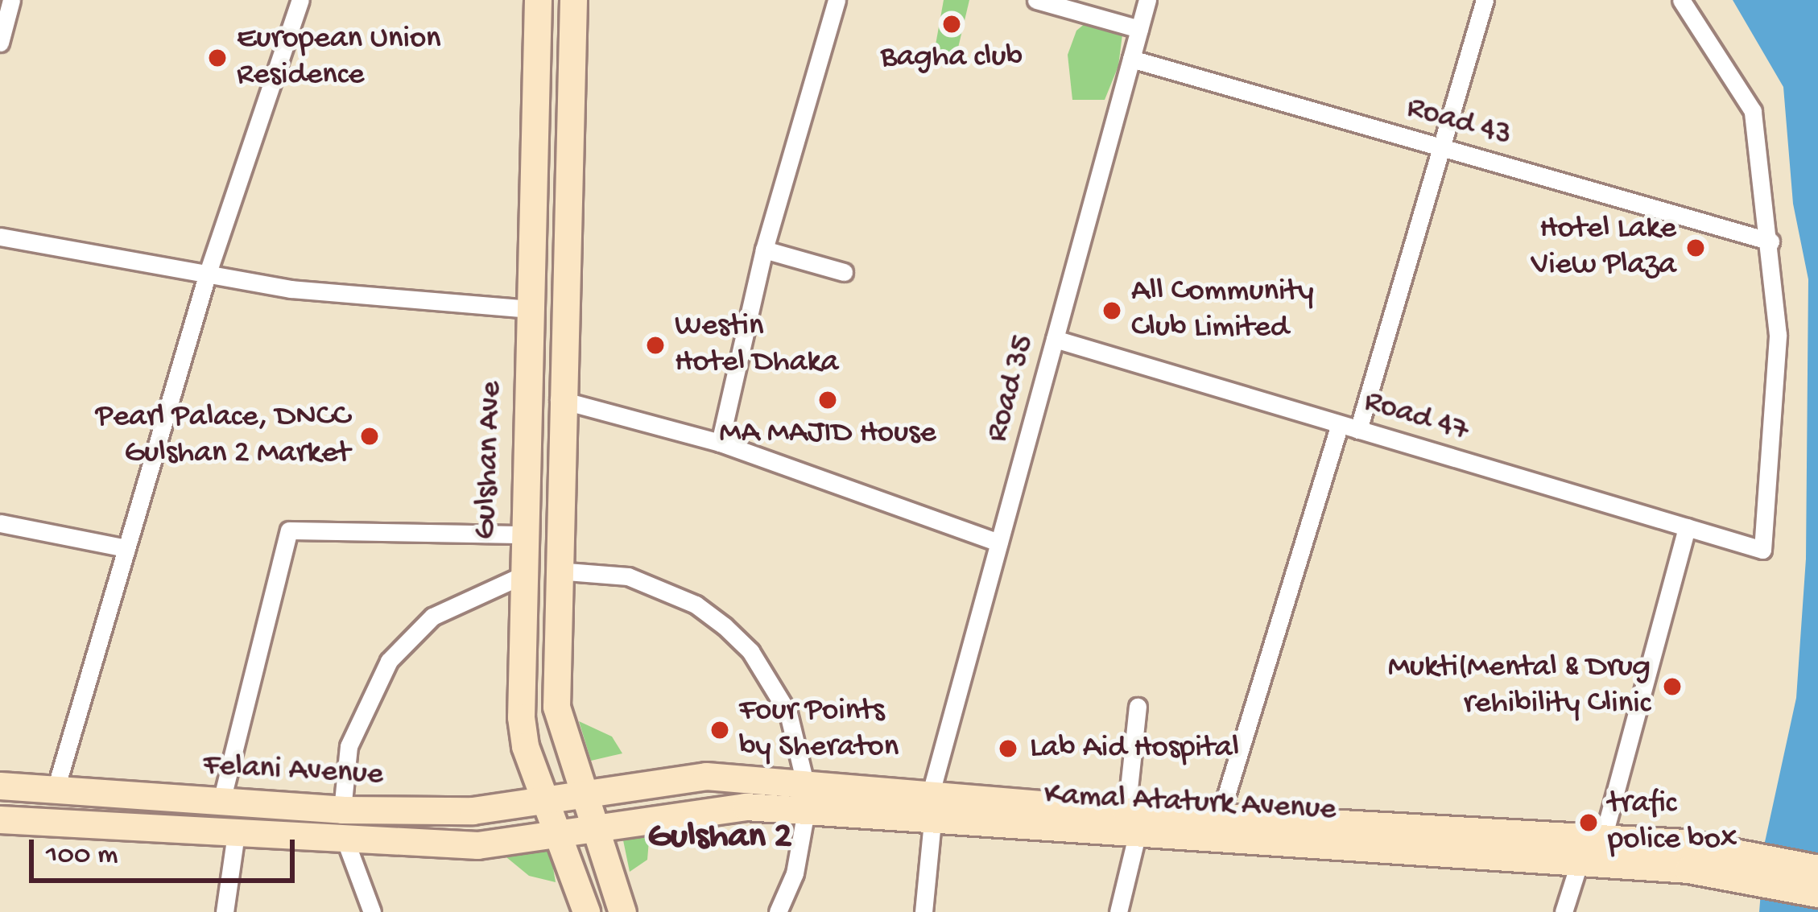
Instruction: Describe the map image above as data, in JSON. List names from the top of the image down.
{
  "streets": {
    "main road": ["Gulshan Ave", "Felani Avenue", "Kamal Ataturk Avenue"],
    "street": ["Road 43", "Road 35", "Road 47"]
  },
  "crossings": [
    ["Road 43", "Road 35"],
    ["Road 43", "Road 47"],
    ["Road 35", "Road 47"],
    ["Road 35", "Kamal Ataturk Avenue"],
    ["Gulshan Ave", "Felani Avenue"],
    ["Gulshan Ave", "Kamal Ataturk Avenue"],
    ["Felani Avenue", "Kamal Ataturk Avenue"]
  ],
  "districts": ["Gulshan 2"],
  "places": [
    "Bagha club",
    "European Union Residence",
    "Hotel Lake View Plaza",
    "All Community Club Limited",
    "Westin Hotel Dhaka",
    "MA MAJID House",
    "Pearl Palace, DNCC Gulshan 2 Market",
    "Mukti(Mental & Drug rehibility Clinic",
    "Four Points by Sheraton",
    "Lab Aid Hospital",
    "trafic police box"
  ],
  "scale_bar": "100 m"
}
